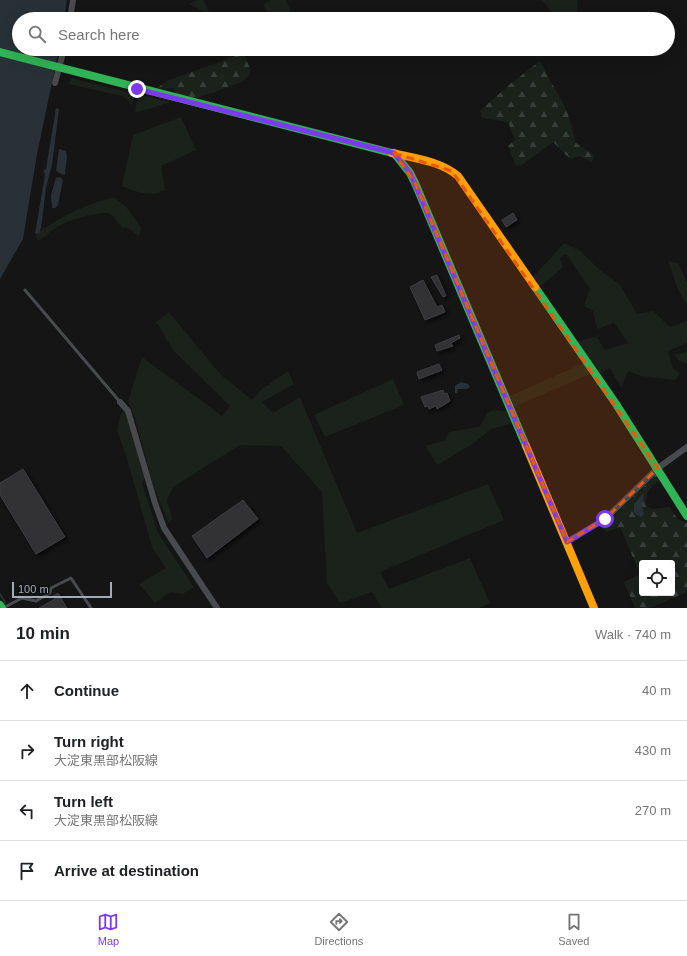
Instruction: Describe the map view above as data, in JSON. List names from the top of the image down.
{
  "scale_bar": "100 m",
  "page": {
    "search": "Search here",
    "scale": "100 m",
    "heading": ["10 min", "Walk · 740 m"],
    "list": [
      ["Continue", "40 m"],
      ["Turn right", "大淀東黒部松阪線", "430 m"],
      ["Turn left", "大淀東黒部松阪線", "270 m"],
      "Arrive at destination"
    ],
    "nav": ["Map", "Directions", "Saved"]
  }
}
